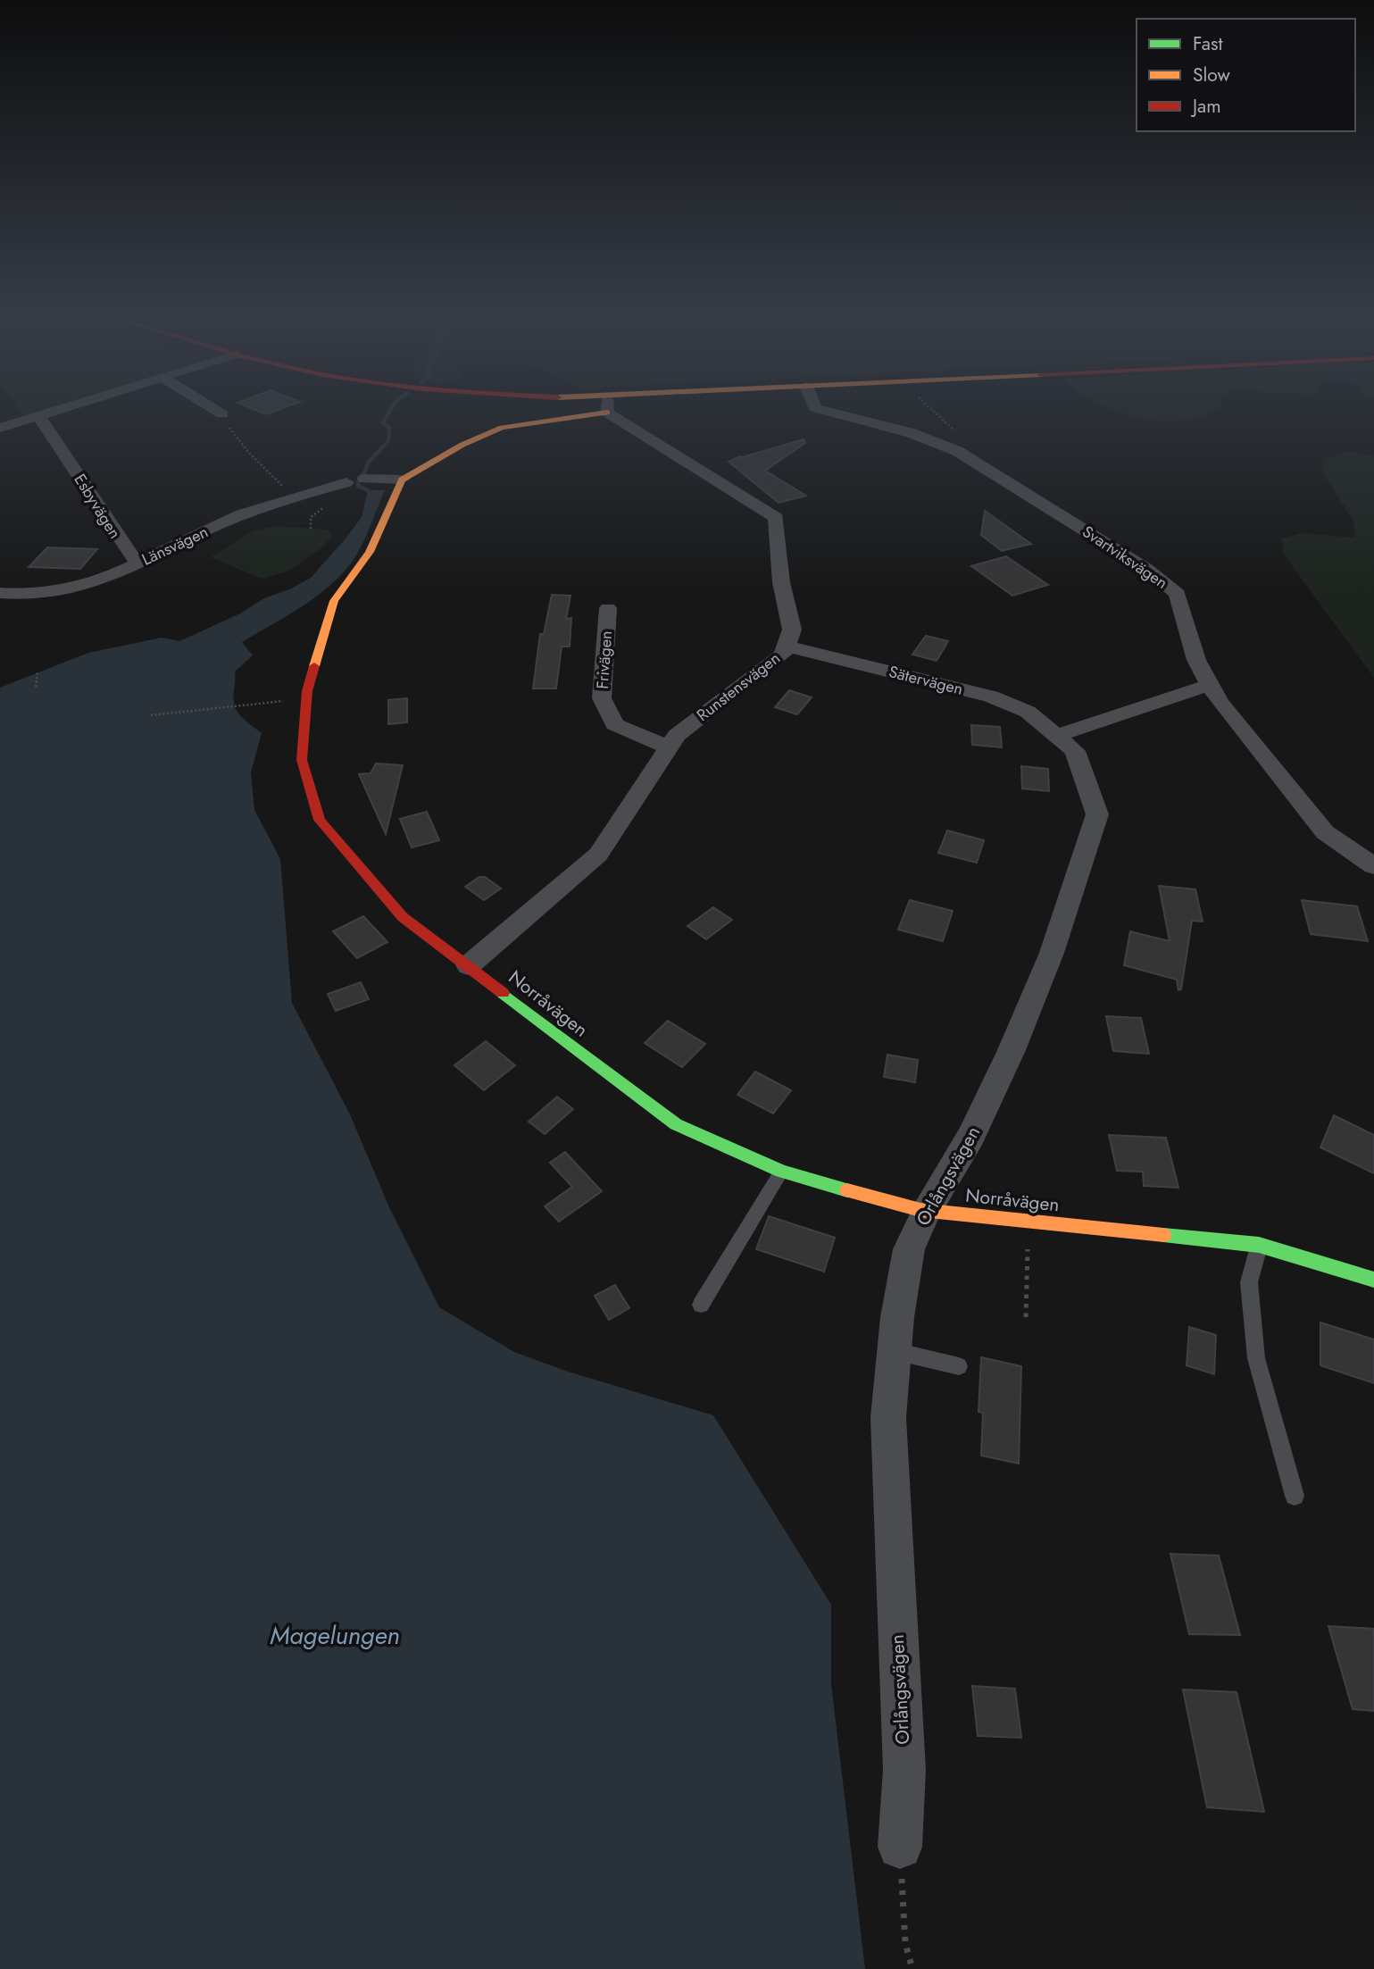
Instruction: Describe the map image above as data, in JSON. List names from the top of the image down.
{
  "streets": {
    "main road": ["Norråvägen"],
    "street": [
      "Esbyvägen",
      "Länsvägen",
      "Svartviksvägen",
      "Frivägen",
      "Sätervägen",
      "Runstensvägen",
      "Orlångsvägen"
    ]
  },
  "crossings": [
    ["Esbyvägen", "Länsvägen"],
    ["Frivägen", "Runstensvägen"],
    ["Sätervägen", "Runstensvägen"],
    ["Sätervägen", "Orlångsvägen"],
    ["Runstensvägen", "Norråvägen"],
    ["Norråvägen", "Orlångsvägen"]
  ],
  "water": ["Magelungen"],
  "legend": ["Fast", "Slow", "Jam"]
}
